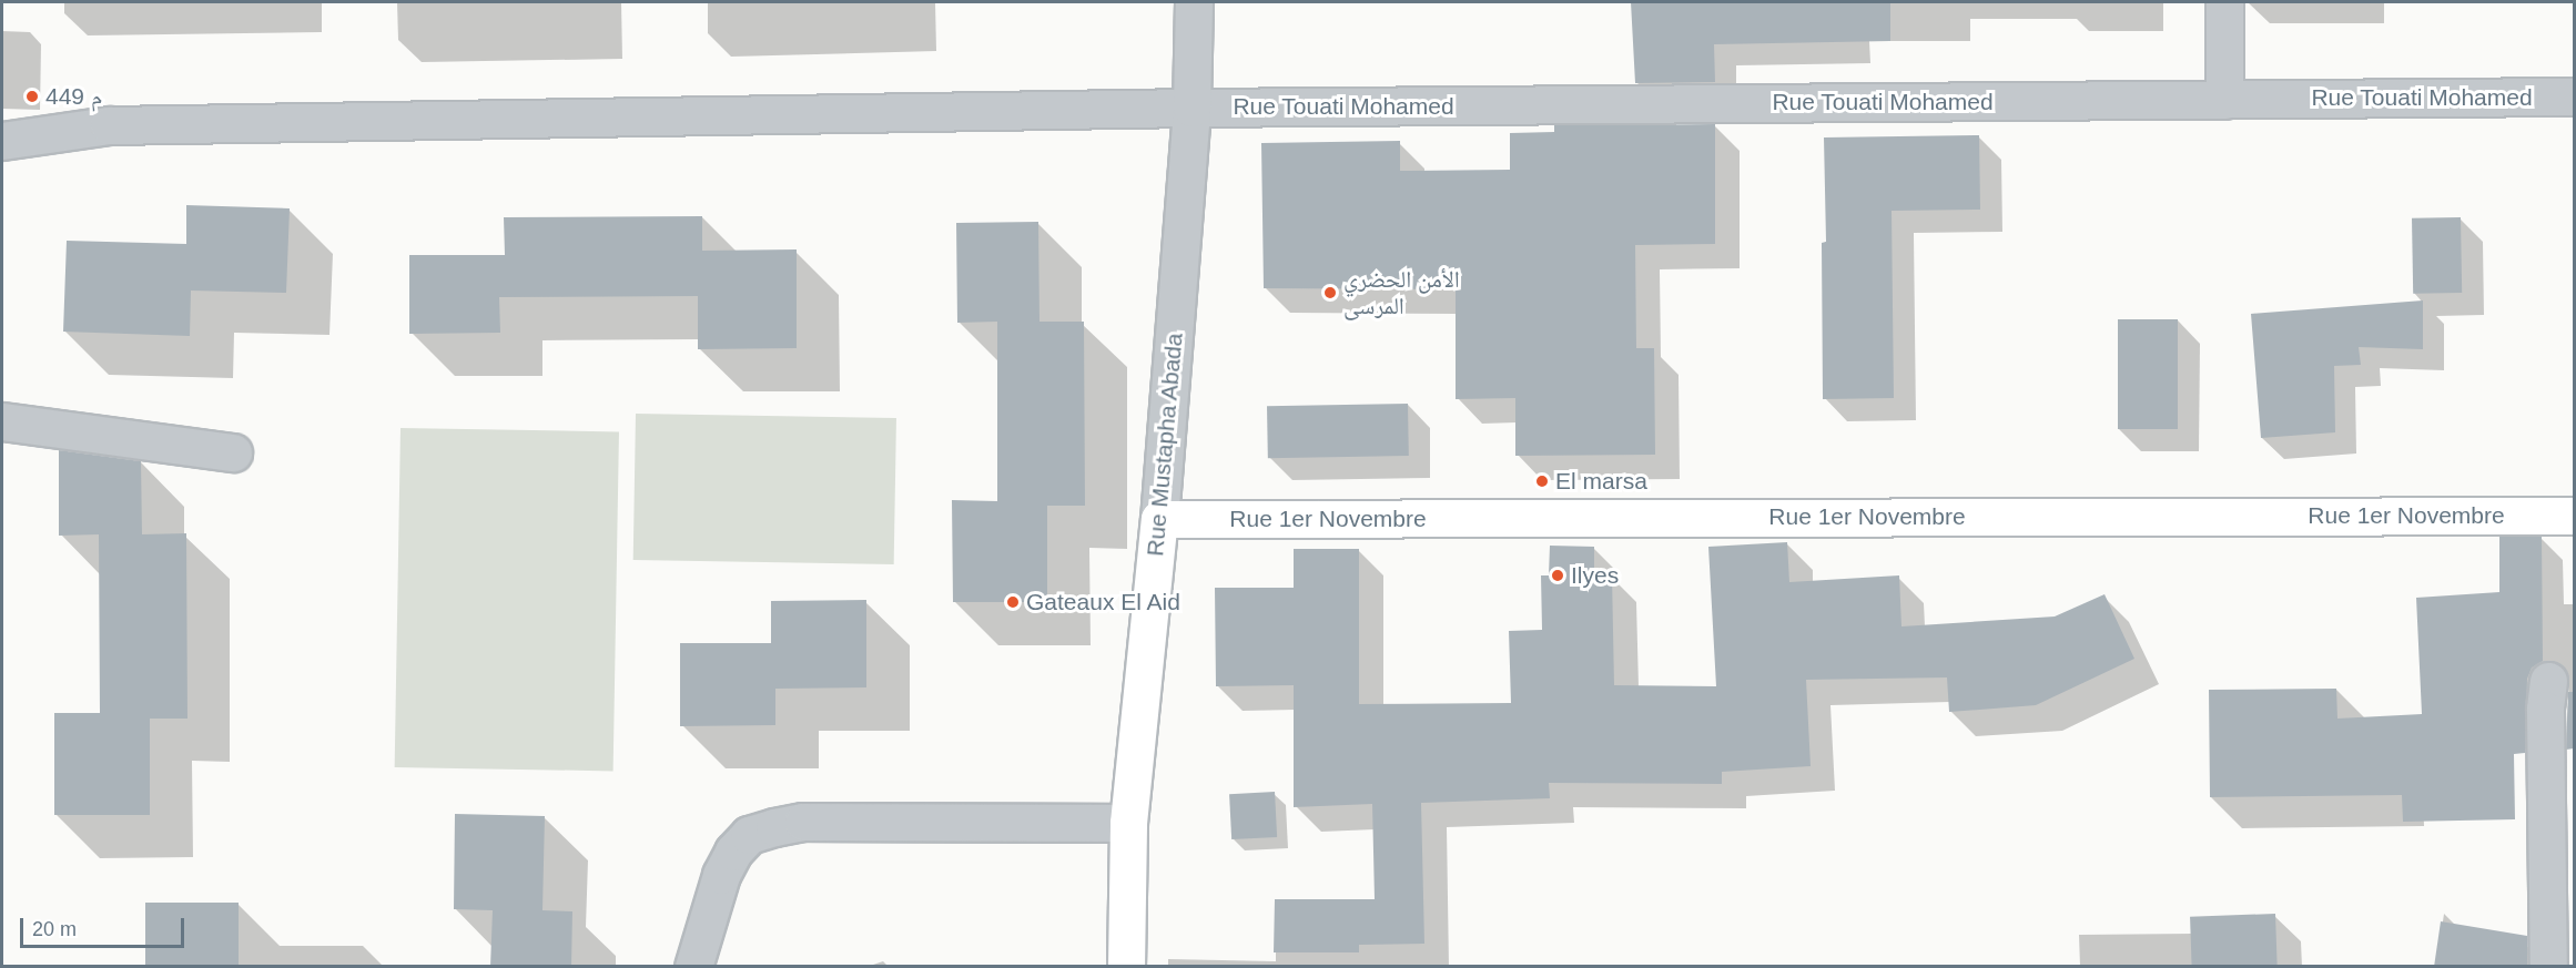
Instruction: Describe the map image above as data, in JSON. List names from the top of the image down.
{
  "streets": {
    "main road": ["Rue Mustapha Abada", "Rue 1er Novembre"],
    "street": ["Rue Touati Mohamed"]
  },
  "crossings": [
    ["Rue Touati Mohamed", "Rue Mustapha Abada"],
    ["Rue Mustapha Abada", "Rue 1er Novembre"]
  ],
  "places": [
    "م 449",
    "الأمن الحضري المرسى",
    "El marsa",
    "Ilyes",
    "Gateaux El Aid"
  ],
  "scale_bar": "20 m"
}
